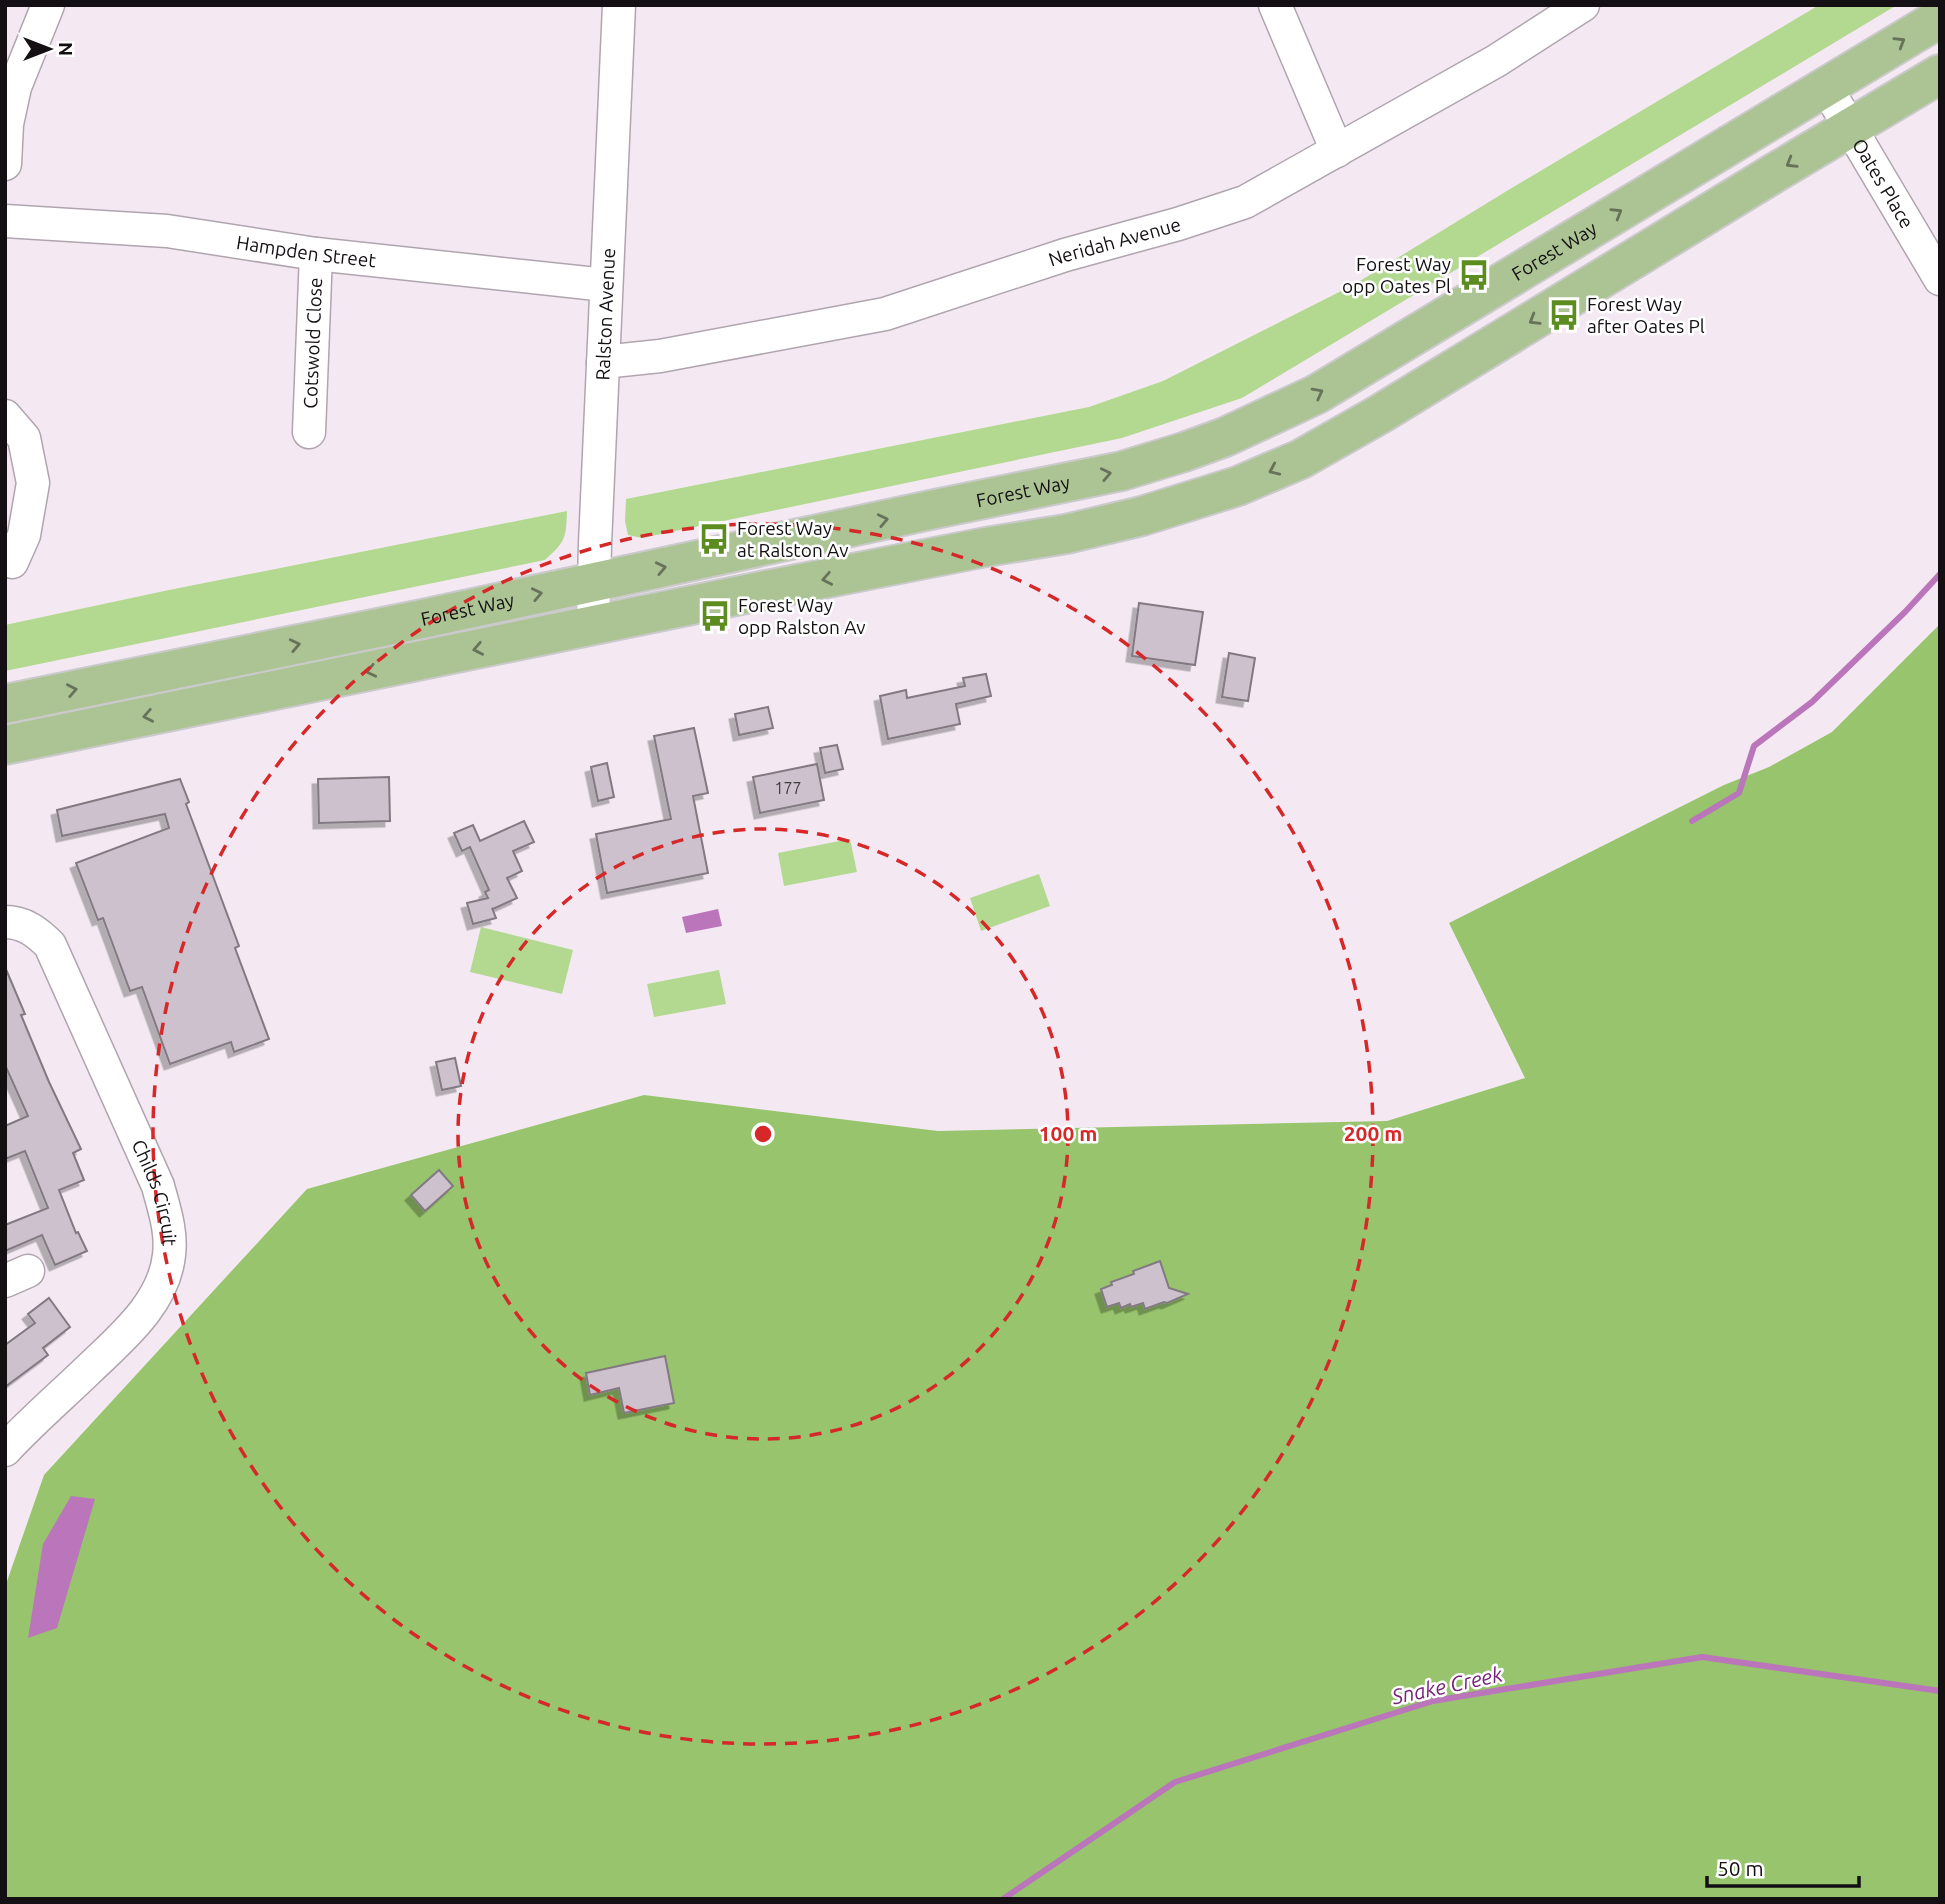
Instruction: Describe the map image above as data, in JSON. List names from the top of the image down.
{
  "streets": {
    "main road": ["Forest Way"],
    "street": [
      "Oates Place",
      "Neridah Avenue",
      "Hampden Street",
      "Ralston Avenue",
      "Cotswold Close",
      "Childs Circuit"
    ]
  },
  "crossings": [
    ["Oates Place", "Forest Way"],
    ["Neridah Avenue", "Ralston Avenue"],
    ["Hampden Street", "Ralston Avenue"],
    ["Hampden Street", "Cotswold Close"],
    ["Forest Way", "Ralston Avenue"]
  ],
  "water": ["Snake Creek"],
  "places": {
    "bus stop": [
      "Forest Way opp Oates Pl",
      "Forest Way after Oates Pl",
      "Forest Way at Ralston Av",
      "Forest Way opp Ralston Av"
    ]
  },
  "house_numbers": ["177"],
  "scale_bar": "50 m",
  "north": "right",
  "rings": ["100 m", "200 m"]
}
